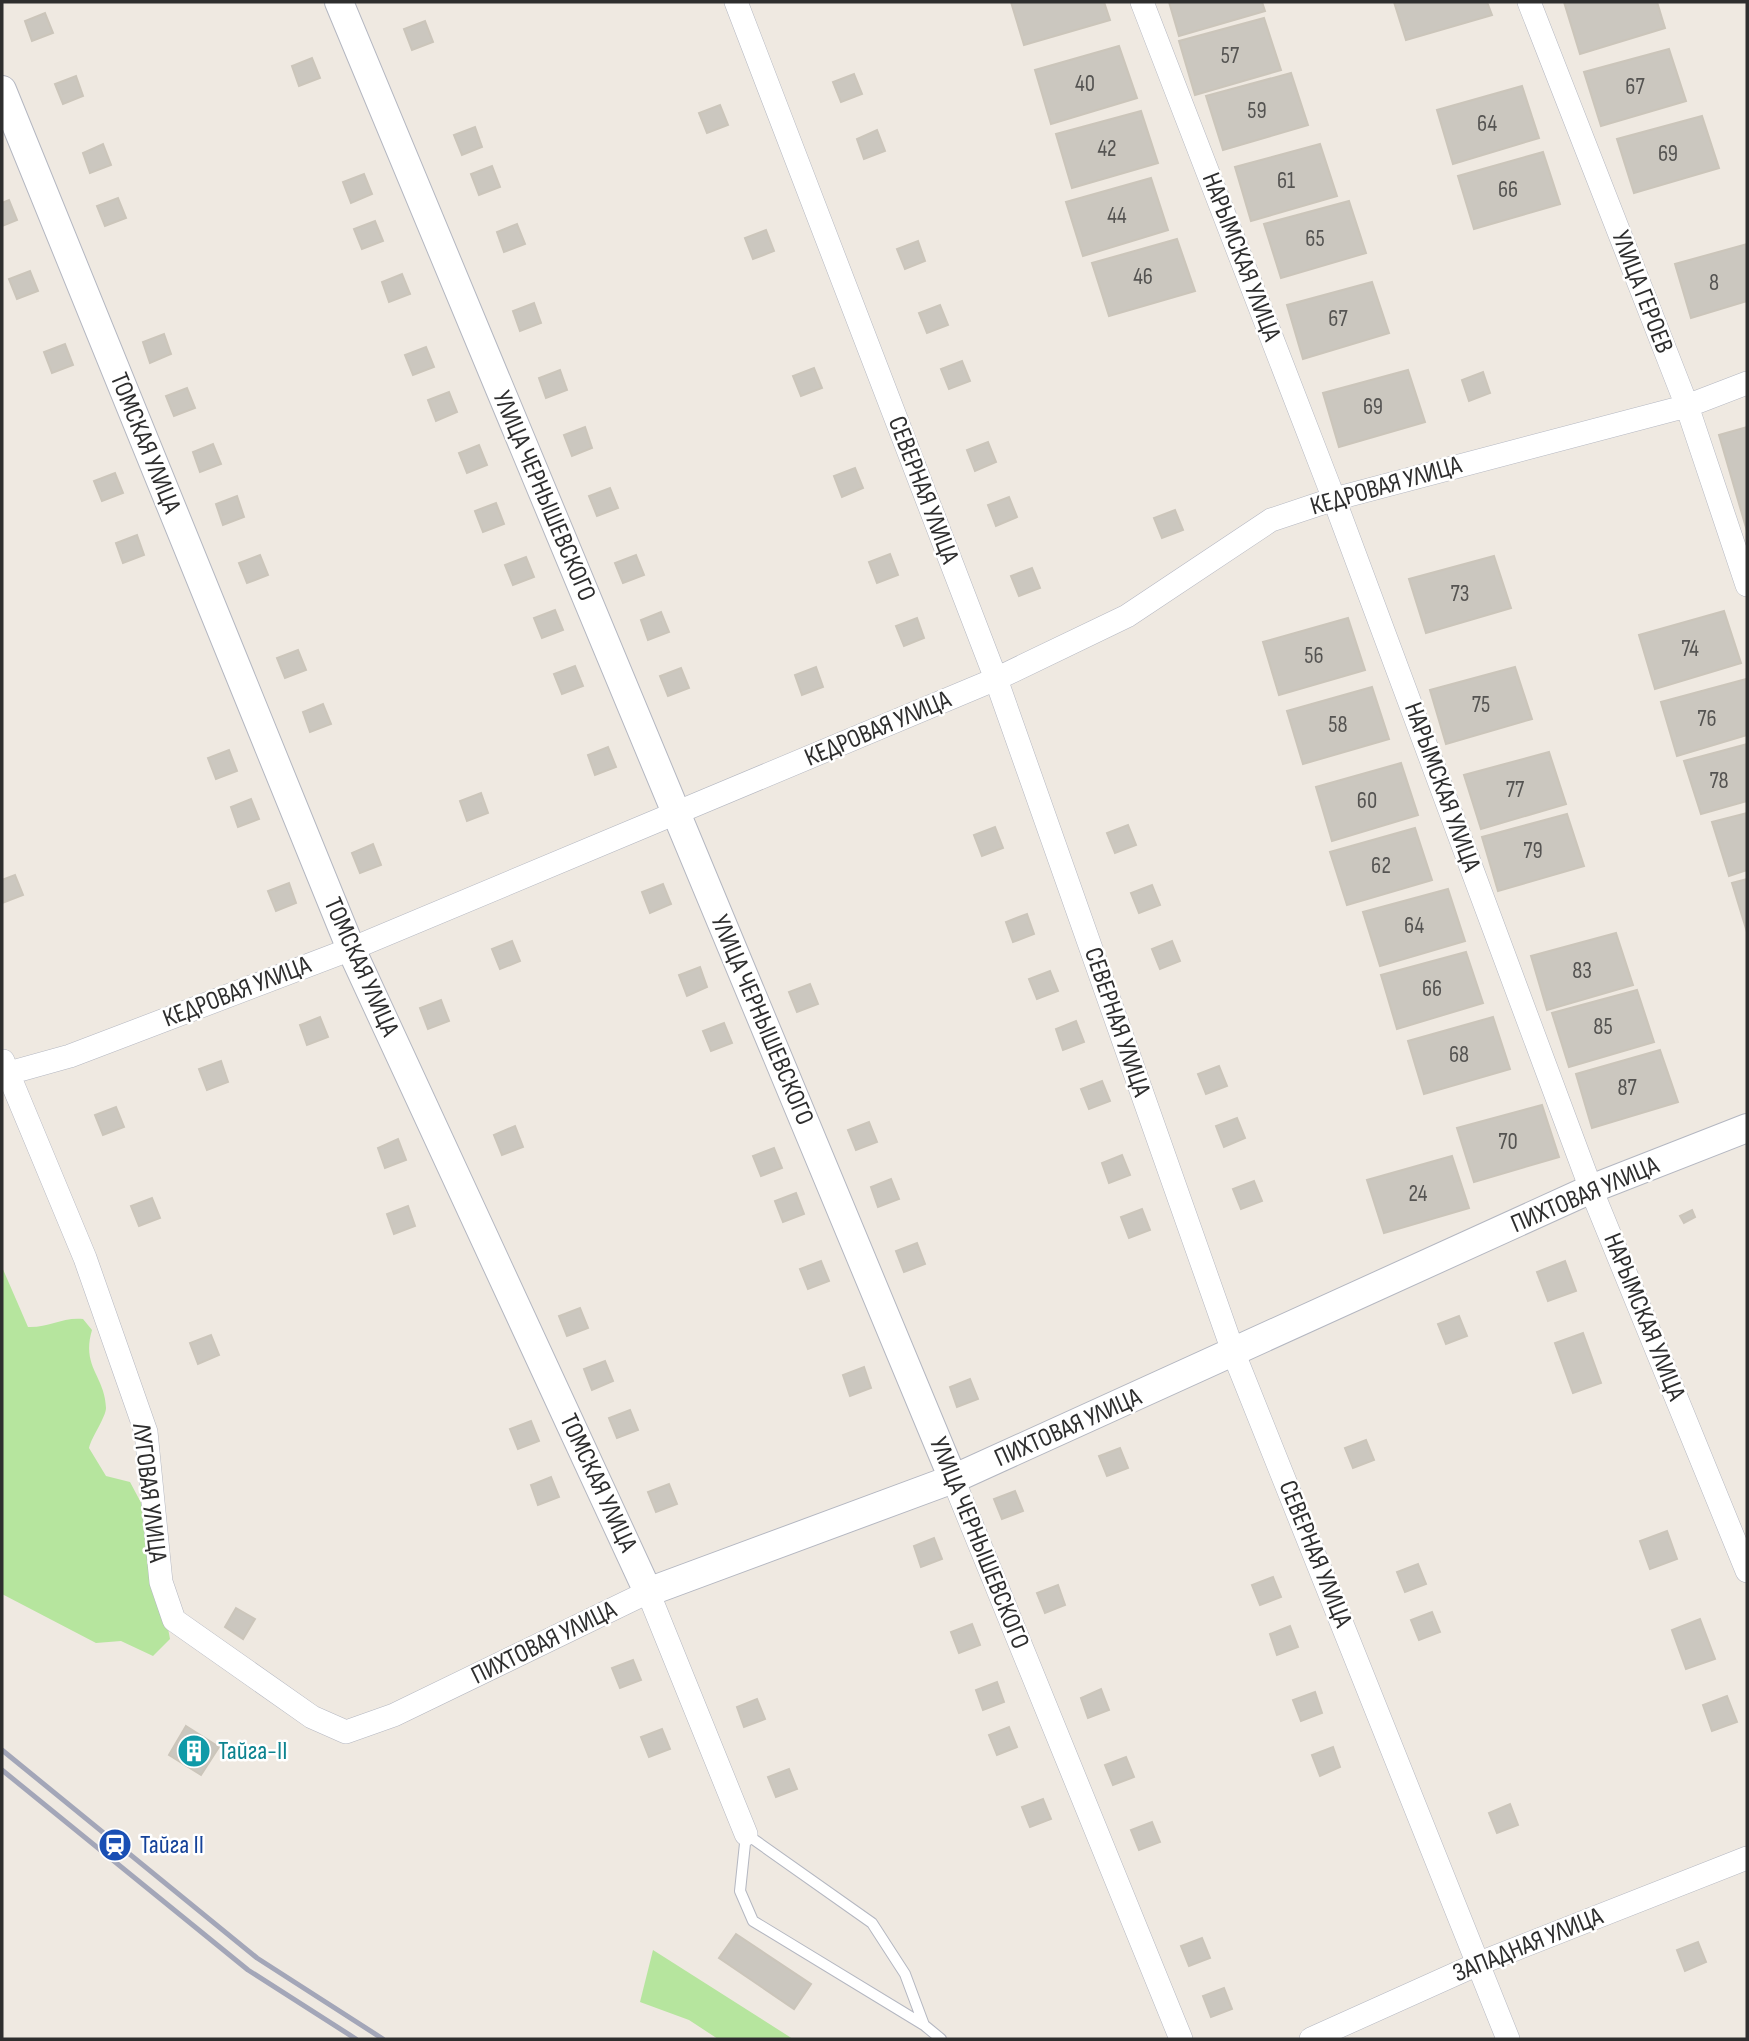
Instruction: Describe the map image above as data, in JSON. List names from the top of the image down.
{
  "streets": {
    "street": [
      "НАРЫМСКАЯ УЛИЦА",
      "УЛИЦА ГЕРОЕВ",
      "ТОМСКАЯ УЛИЦА",
      "КЕДРОВАЯ УЛИЦА",
      "СЕВЕРНАЯ УЛИЦА",
      "УЛИЦА ЧЕРНЫШЕВСКОГО",
      "ПИХТОВАЯ УЛИЦА",
      "ЛУГОВАЯ УЛИЦА",
      "ЗАПАДНАЯ УЛИЦА"
    ]
  },
  "crossings": [
    ["НАРЫМСКАЯ УЛИЦА", "КЕДРОВАЯ УЛИЦА"],
    ["НАРЫМСКАЯ УЛИЦА", "ПИХТОВАЯ УЛИЦА"],
    ["УЛИЦА ГЕРОЕВ", "КЕДРОВАЯ УЛИЦА"],
    ["ТОМСКАЯ УЛИЦА", "КЕДРОВАЯ УЛИЦА"],
    ["ТОМСКАЯ УЛИЦА", "ПИХТОВАЯ УЛИЦА"],
    ["КЕДРОВАЯ УЛИЦА", "СЕВЕРНАЯ УЛИЦА"],
    ["КЕДРОВАЯ УЛИЦА", "УЛИЦА ЧЕРНЫШЕВСКОГО"],
    ["КЕДРОВАЯ УЛИЦА", "ЛУГОВАЯ УЛИЦА"],
    ["СЕВЕРНАЯ УЛИЦА", "ПИХТОВАЯ УЛИЦА"],
    ["СЕВЕРНАЯ УЛИЦА", "ЗАПАДНАЯ УЛИЦА"],
    ["УЛИЦА ЧЕРНЫШЕВСКОГО", "ПИХТОВАЯ УЛИЦА"],
    ["ПИХТОВАЯ УЛИЦА", "ЛУГОВАЯ УЛИЦА"]
  ],
  "places": {
    "building": ["Тайга-II"],
    "station": ["Тайга II"]
  },
  "house_numbers": [
    "57",
    "40",
    "67",
    "59",
    "64",
    "42",
    "69",
    "61",
    "66",
    "44",
    "65",
    "46",
    "8",
    "67",
    "69",
    "73",
    "74",
    "56",
    "75",
    "76",
    "58",
    "78",
    "77",
    "60",
    "79",
    "62",
    "64",
    "83",
    "66",
    "85",
    "68",
    "87",
    "70",
    "24"
  ]
}
